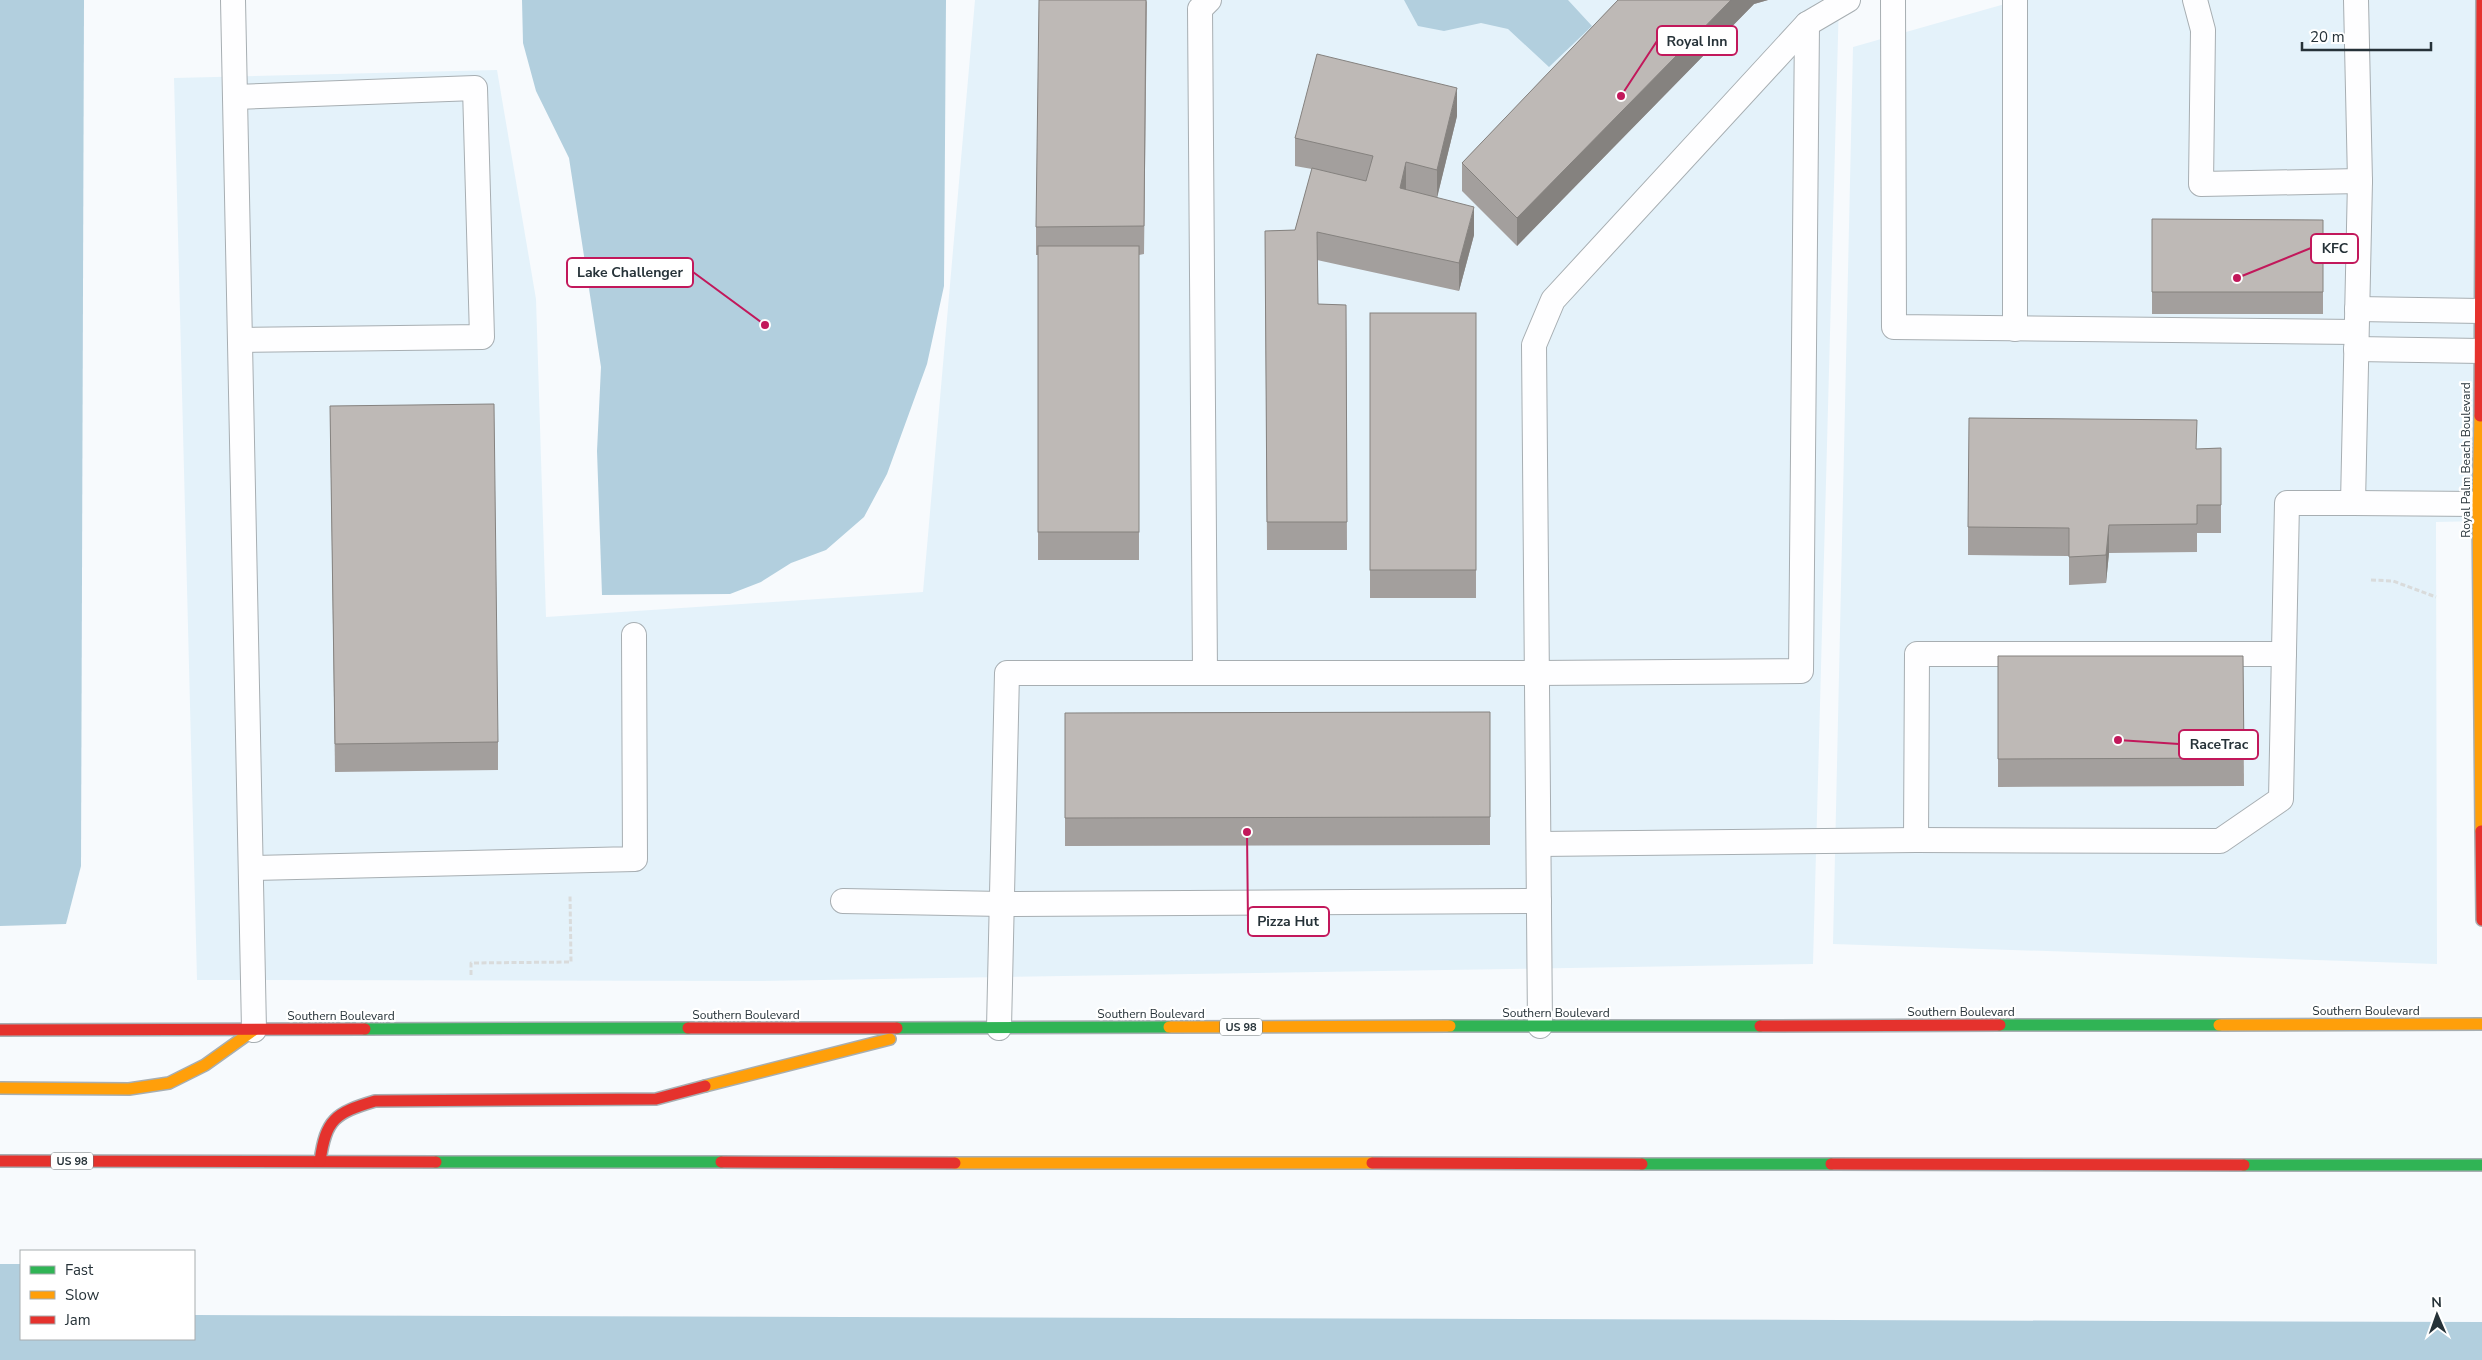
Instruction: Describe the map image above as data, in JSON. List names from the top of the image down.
{
  "streets": {
    "main road": ["Royal Palm Beach Boulevard", "Southern Boulevard", "US 98"]
  },
  "places": [
    "Royal Inn",
    "KFC",
    "Lake Challenger",
    "RaceTrac",
    "Pizza Hut"
  ],
  "legend": ["Fast", "Slow", "Jam"],
  "scale_bar": "20 m",
  "north": "top"
}
